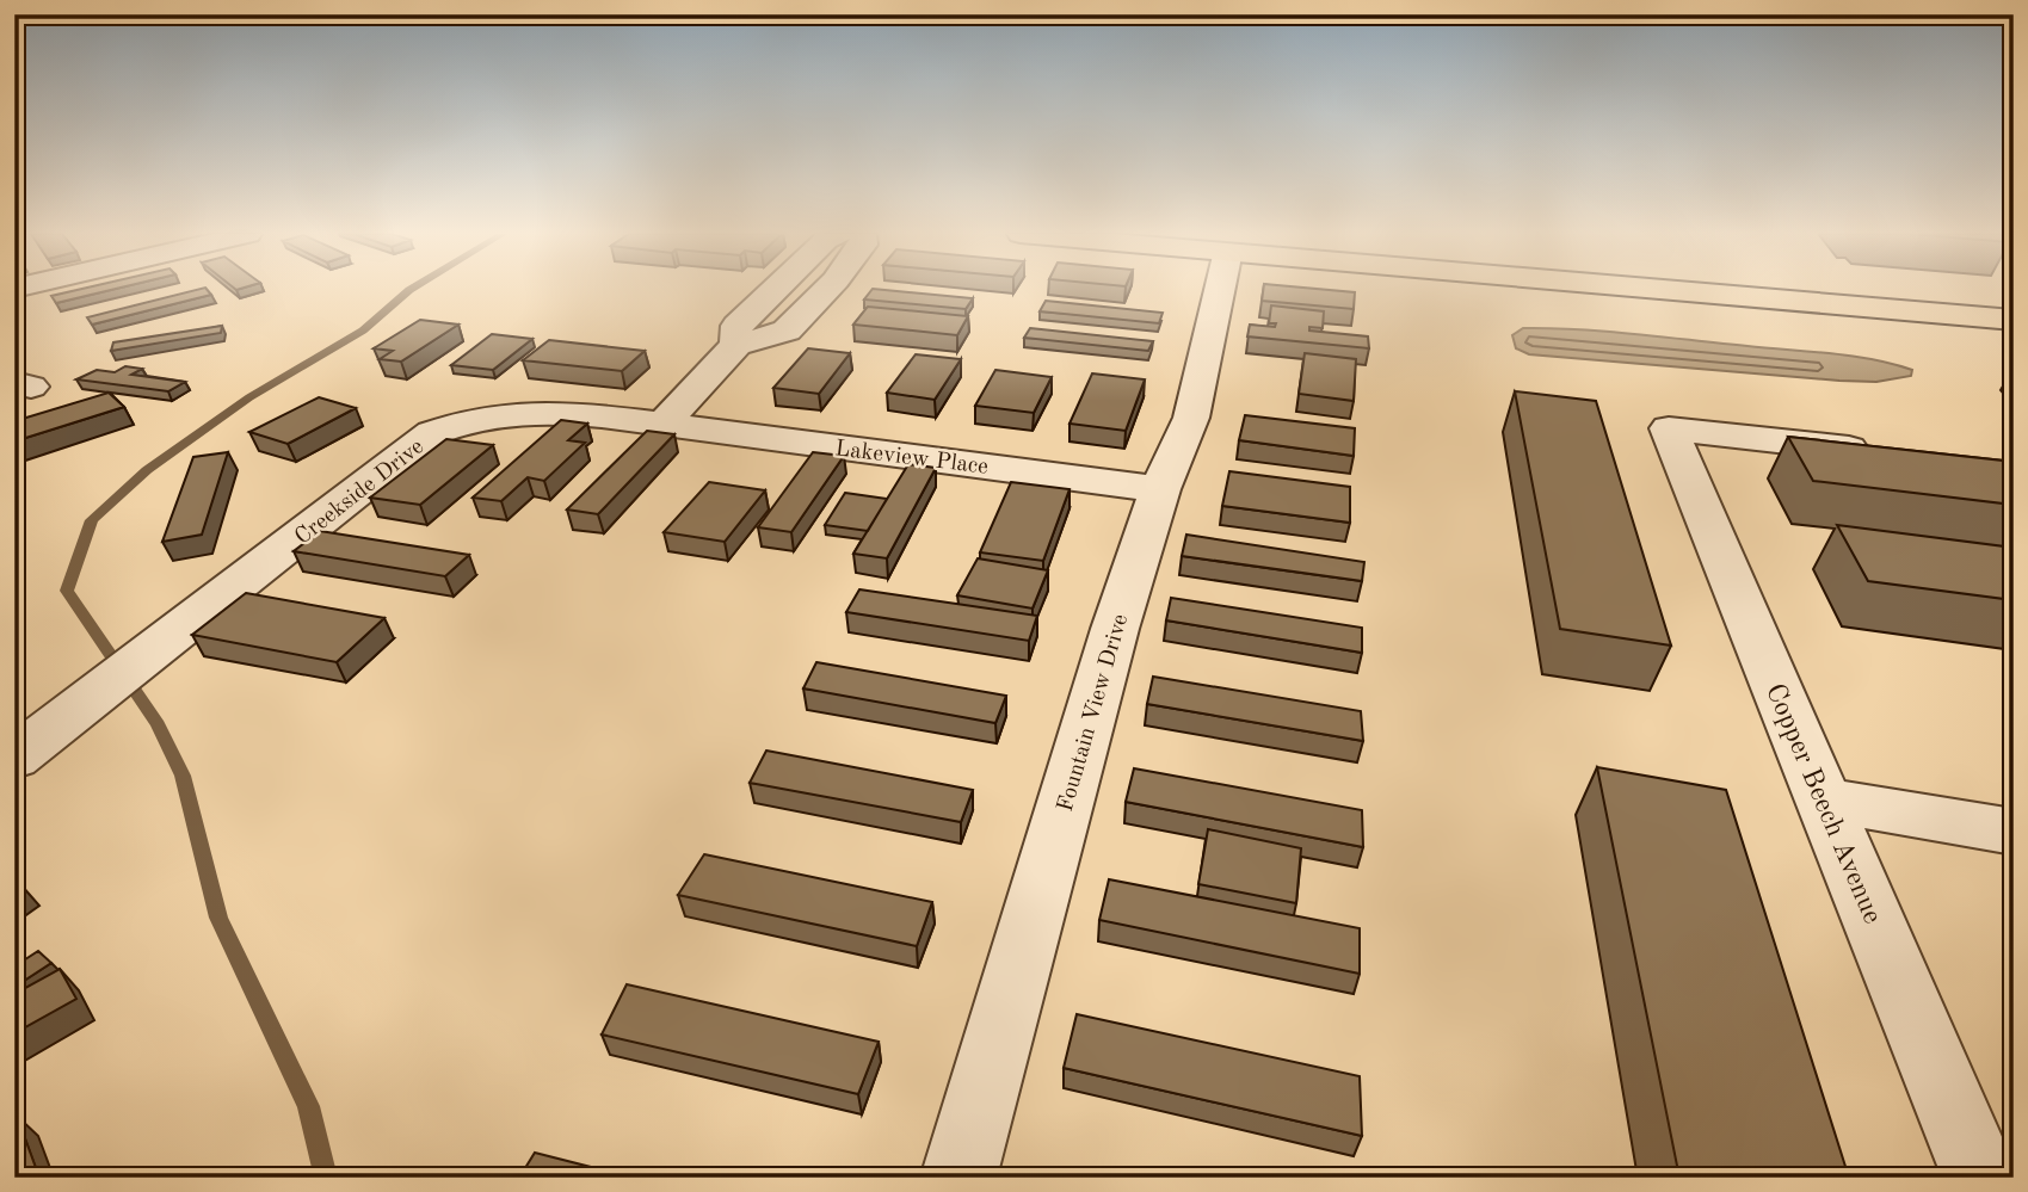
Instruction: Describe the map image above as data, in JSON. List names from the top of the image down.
{
  "streets": {
    "street": [
      "Lakeview Place",
      "Creekside Drive",
      "Fountain View Drive",
      "Copper Beech Avenue"
    ]
  },
  "crossings": [
    ["Lakeview Place", "Creekside Drive"],
    ["Lakeview Place", "Fountain View Drive"]
  ]
}
